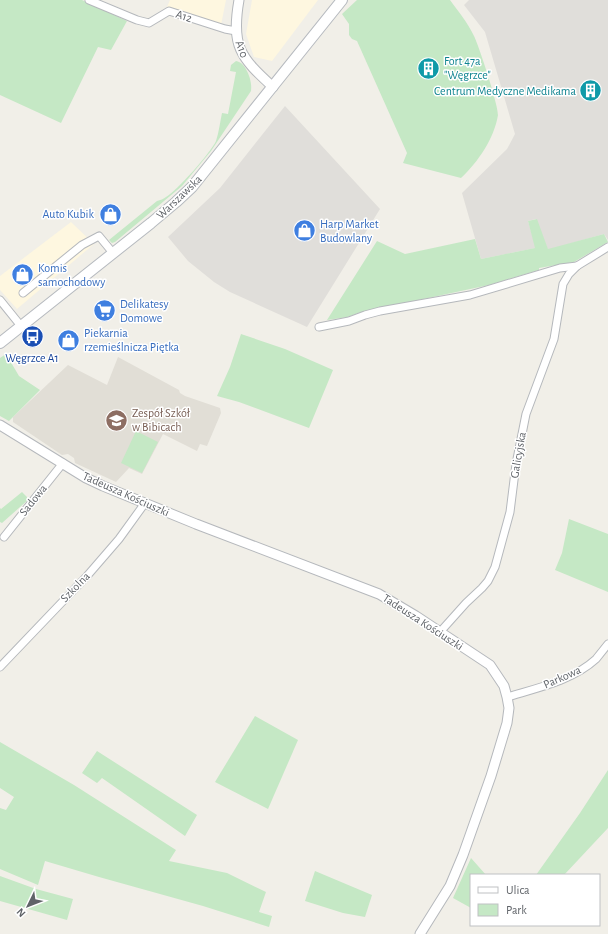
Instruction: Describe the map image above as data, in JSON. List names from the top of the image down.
{
  "streets": {
    "main road": ["Warszawska"],
    "street": [
      "A12",
      "A10",
      "Galicyjska",
      "Tadeusza Kościuszki",
      "Sadowa",
      "Szkolna",
      "Parkowa"
    ]
  },
  "crossings": [
    ["A12", "A10"],
    ["A10", "Warszawska"],
    ["Galicyjska", "Tadeusza Kościuszki"],
    ["Tadeusza Kościuszki", "Sadowa"],
    ["Tadeusza Kościuszki", "Szkolna"],
    ["Tadeusza Kościuszki", "Parkowa"]
  ],
  "places": {
    "building": ["Fort 47a \"Węgrzce\"", "Centrum Medyczne Medikama"],
    "shop": [
      "Auto Kubik",
      "Harp Market Budowlany",
      "Komis samochodowy",
      "Piekarnia rzemieślnicza Piętka"
    ],
    "supermarket": ["Delikatesy Domowe"],
    "bus stop": ["Węgrzce A1"],
    "school or university": ["Zespół Szkół w Bibicach"]
  },
  "legend": ["Ulica", "Park"],
  "north": "bottom left"
}
